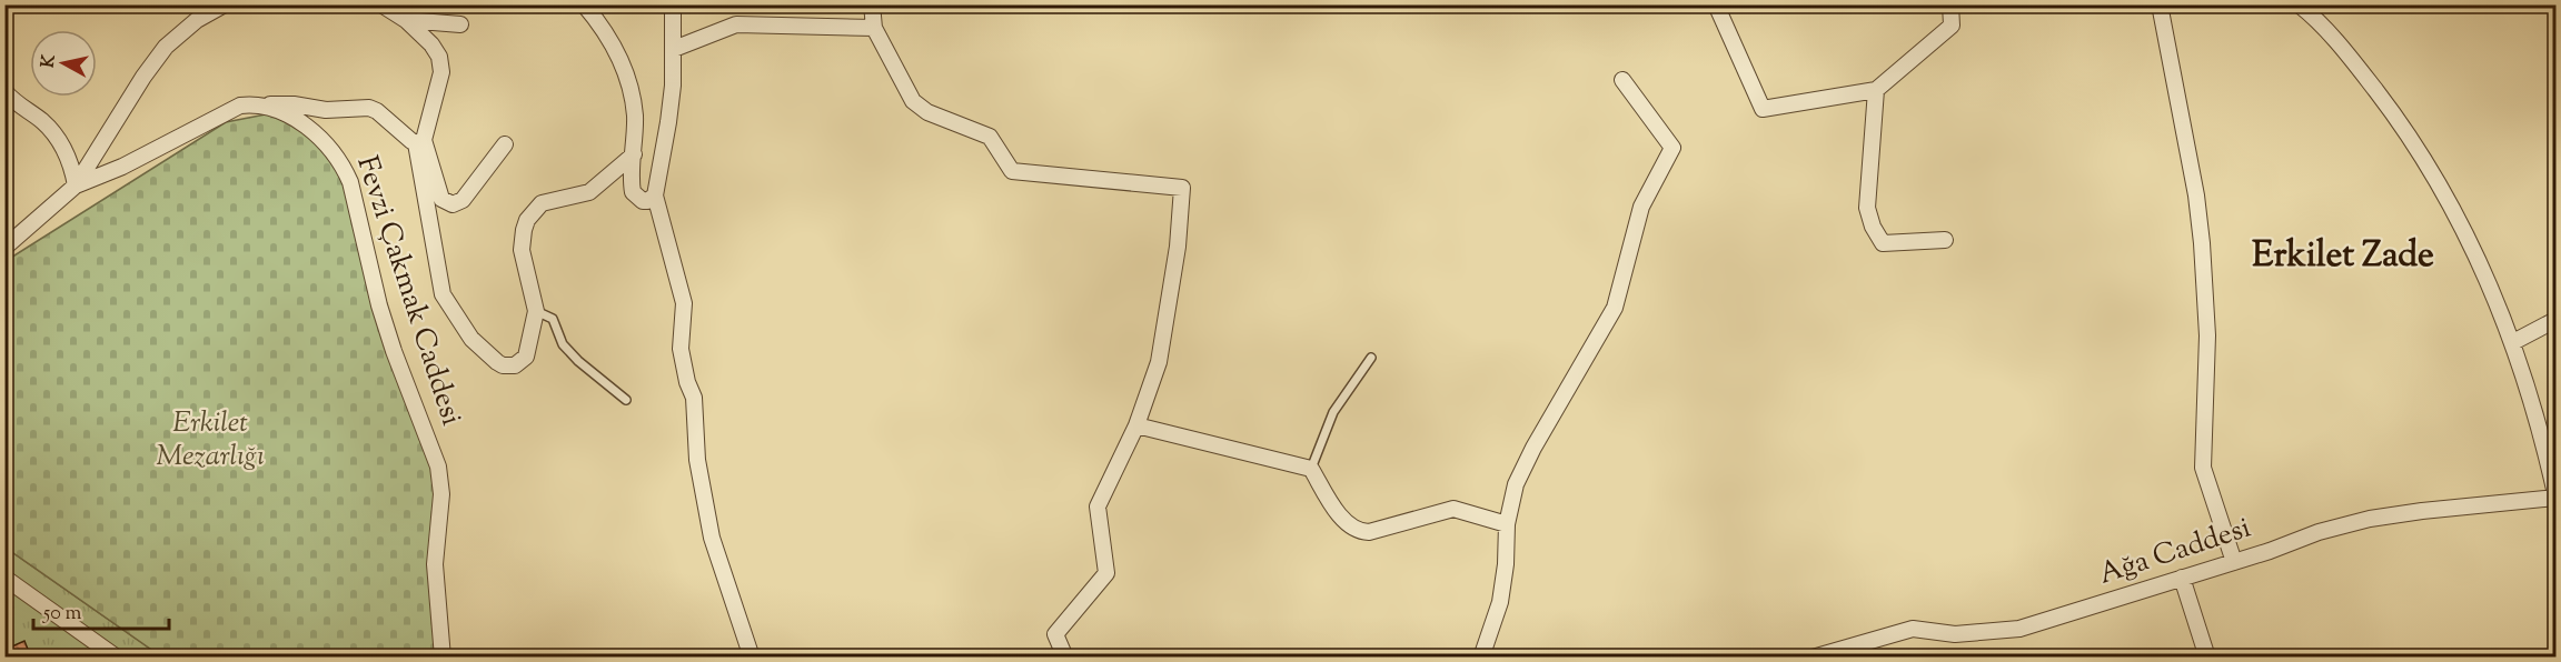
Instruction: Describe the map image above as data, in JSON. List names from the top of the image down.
{
  "streets": {
    "street": ["Fevzi Çakmak Caddesi", "Ağa Caddesi"]
  },
  "districts": ["Erkilet Zade"],
  "parks": ["Erkilet Mezarlığı"],
  "scale_bar": "50 m",
  "north": "left"
}
